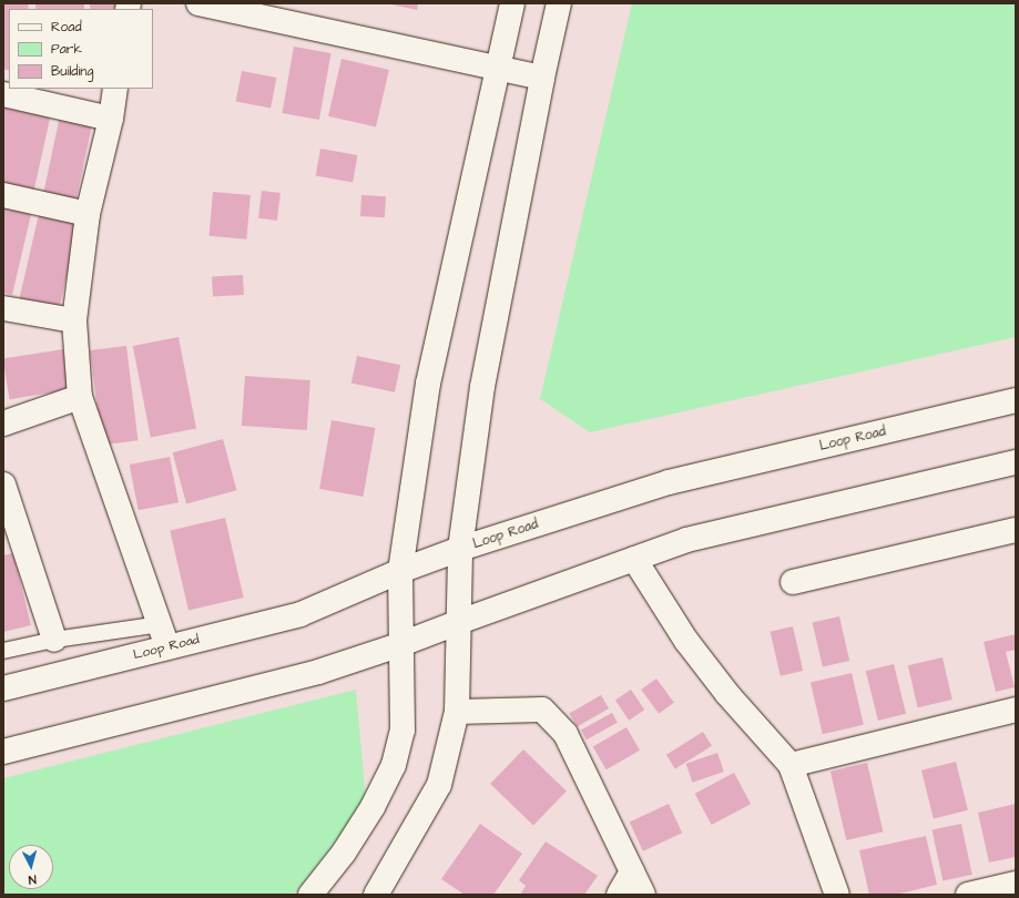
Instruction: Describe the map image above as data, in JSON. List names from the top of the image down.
{
  "streets": {
    "street": ["Loop Road"]
  },
  "legend": ["Road", "Park", "Building"],
  "north": "bottom"
}
